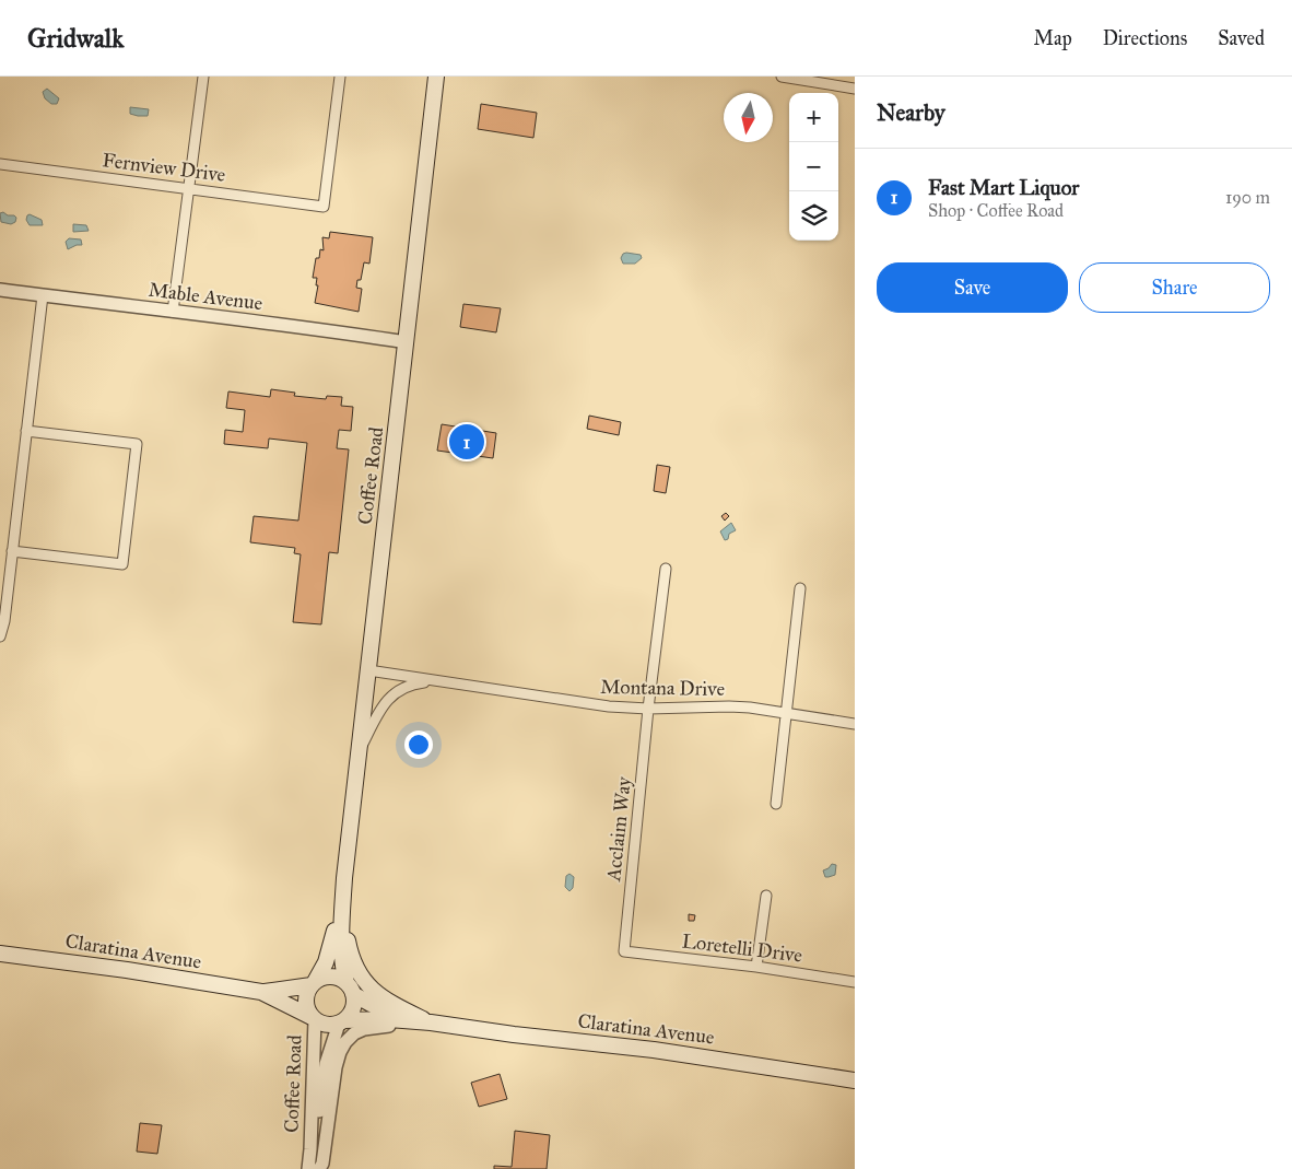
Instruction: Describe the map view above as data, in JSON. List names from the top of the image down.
{
  "streets": {
    "main road": ["Coffee Road", "Claratina Avenue"],
    "street": [
      "Fernview Drive",
      "Mable Avenue",
      "Montana Drive",
      "Acclaim Way",
      "Loretelli Drive"
    ]
  },
  "crossings": [
    ["Mable Avenue", "Coffee Road"],
    ["Coffee Road", "Montana Drive"],
    ["Coffee Road", "Claratina Avenue"],
    ["Montana Drive", "Acclaim Way"],
    ["Acclaim Way", "Loretelli Drive"]
  ],
  "north": "bottom",
  "page": {
    "header": "Gridwalk",
    "nav": ["Map", "Directions", "Saved"],
    "heading": "Nearby",
    "map_buttons": ["+", "−"],
    "list": [
      {
        "mark": "1",
        "name": "Fast Mart Liquor",
        "note": "Shop · Coffee Road",
        "value": "190 m"
      }
    ],
    "buttons": ["Save", "Share"],
    "pins": "1"
  }
}
